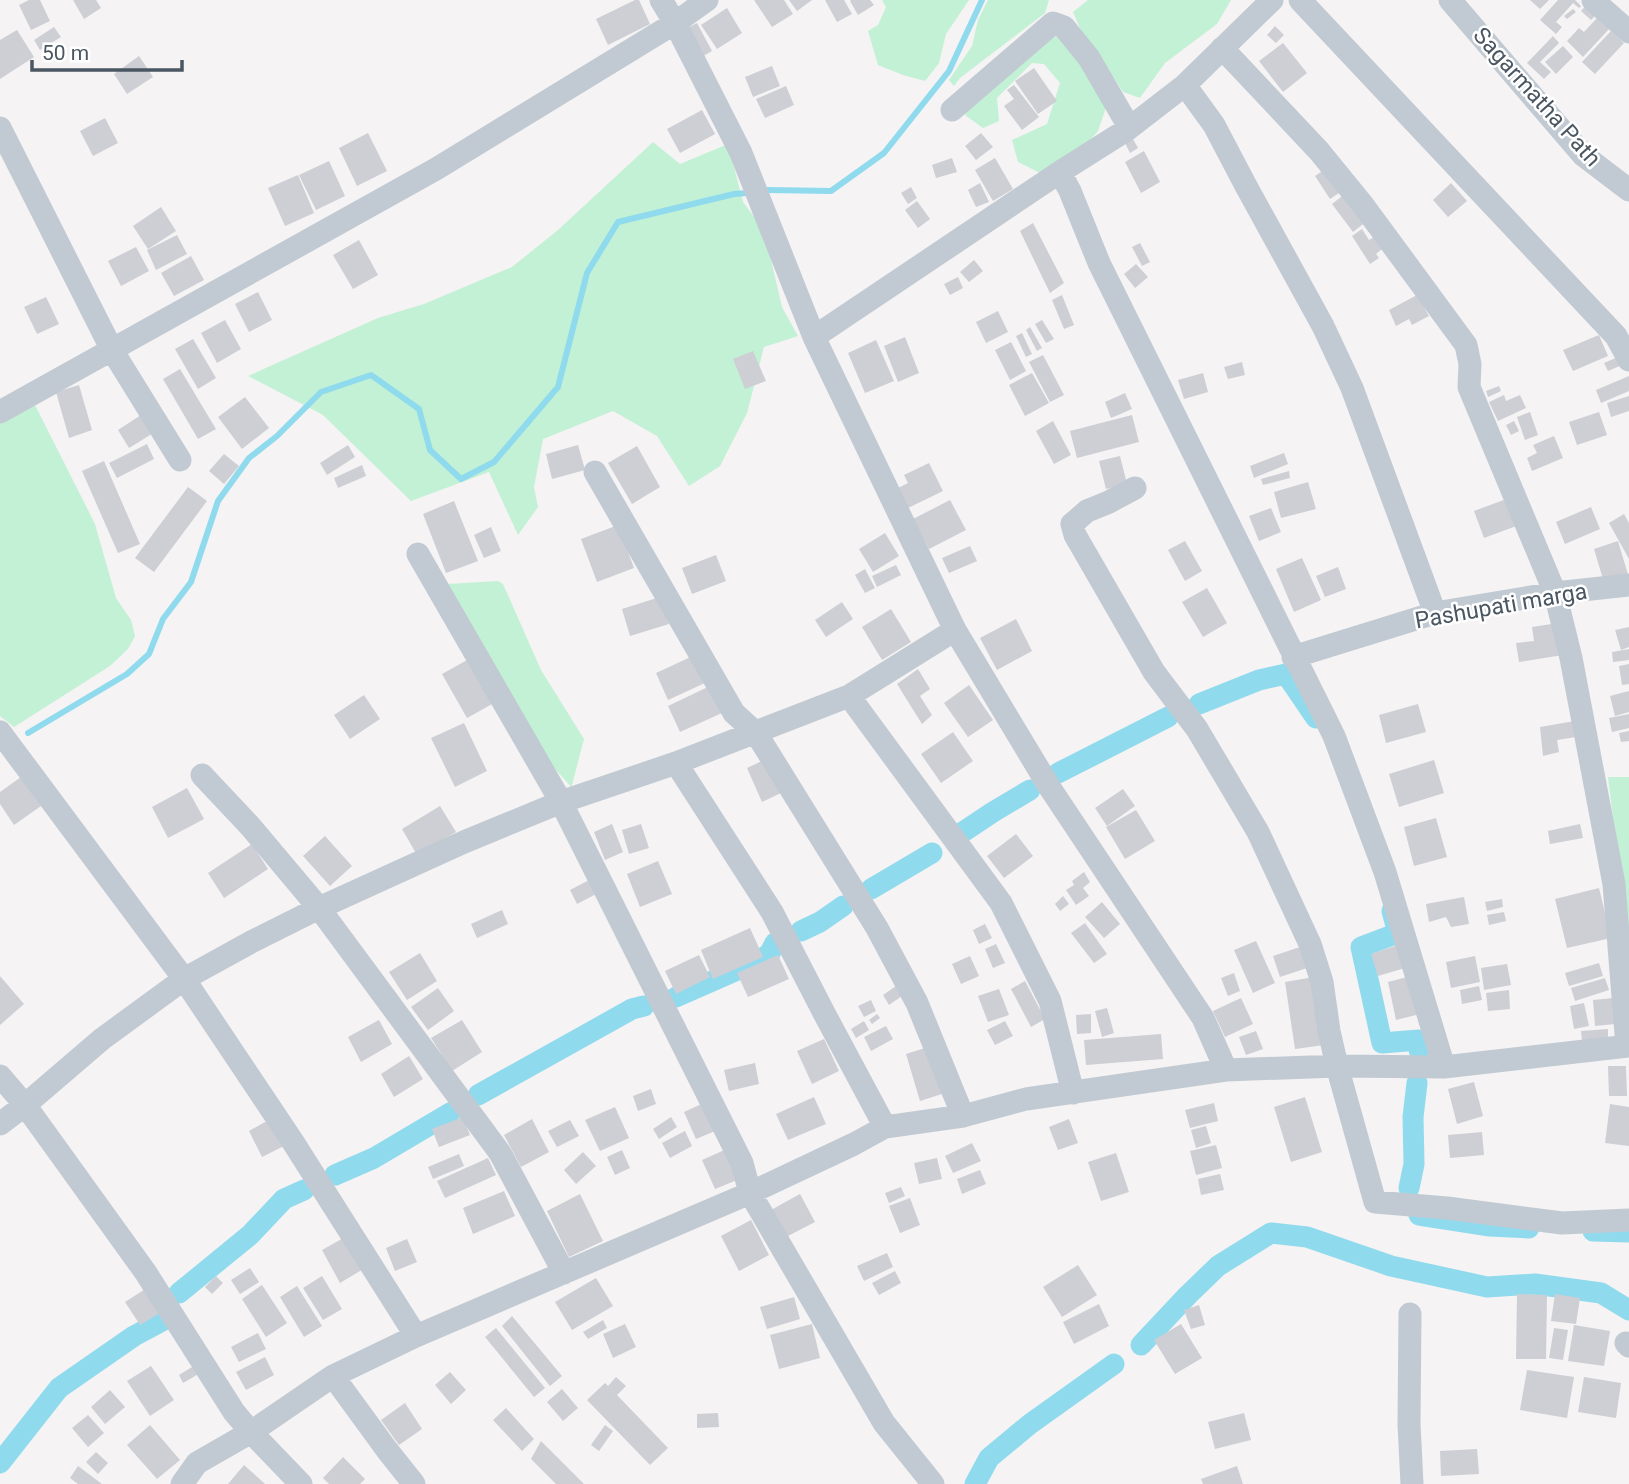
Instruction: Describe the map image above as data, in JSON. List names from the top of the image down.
{
  "streets": {
    "street": ["Sagarmatha Path", "Pashupati marga"]
  },
  "scale_bar": "50 m"
}
